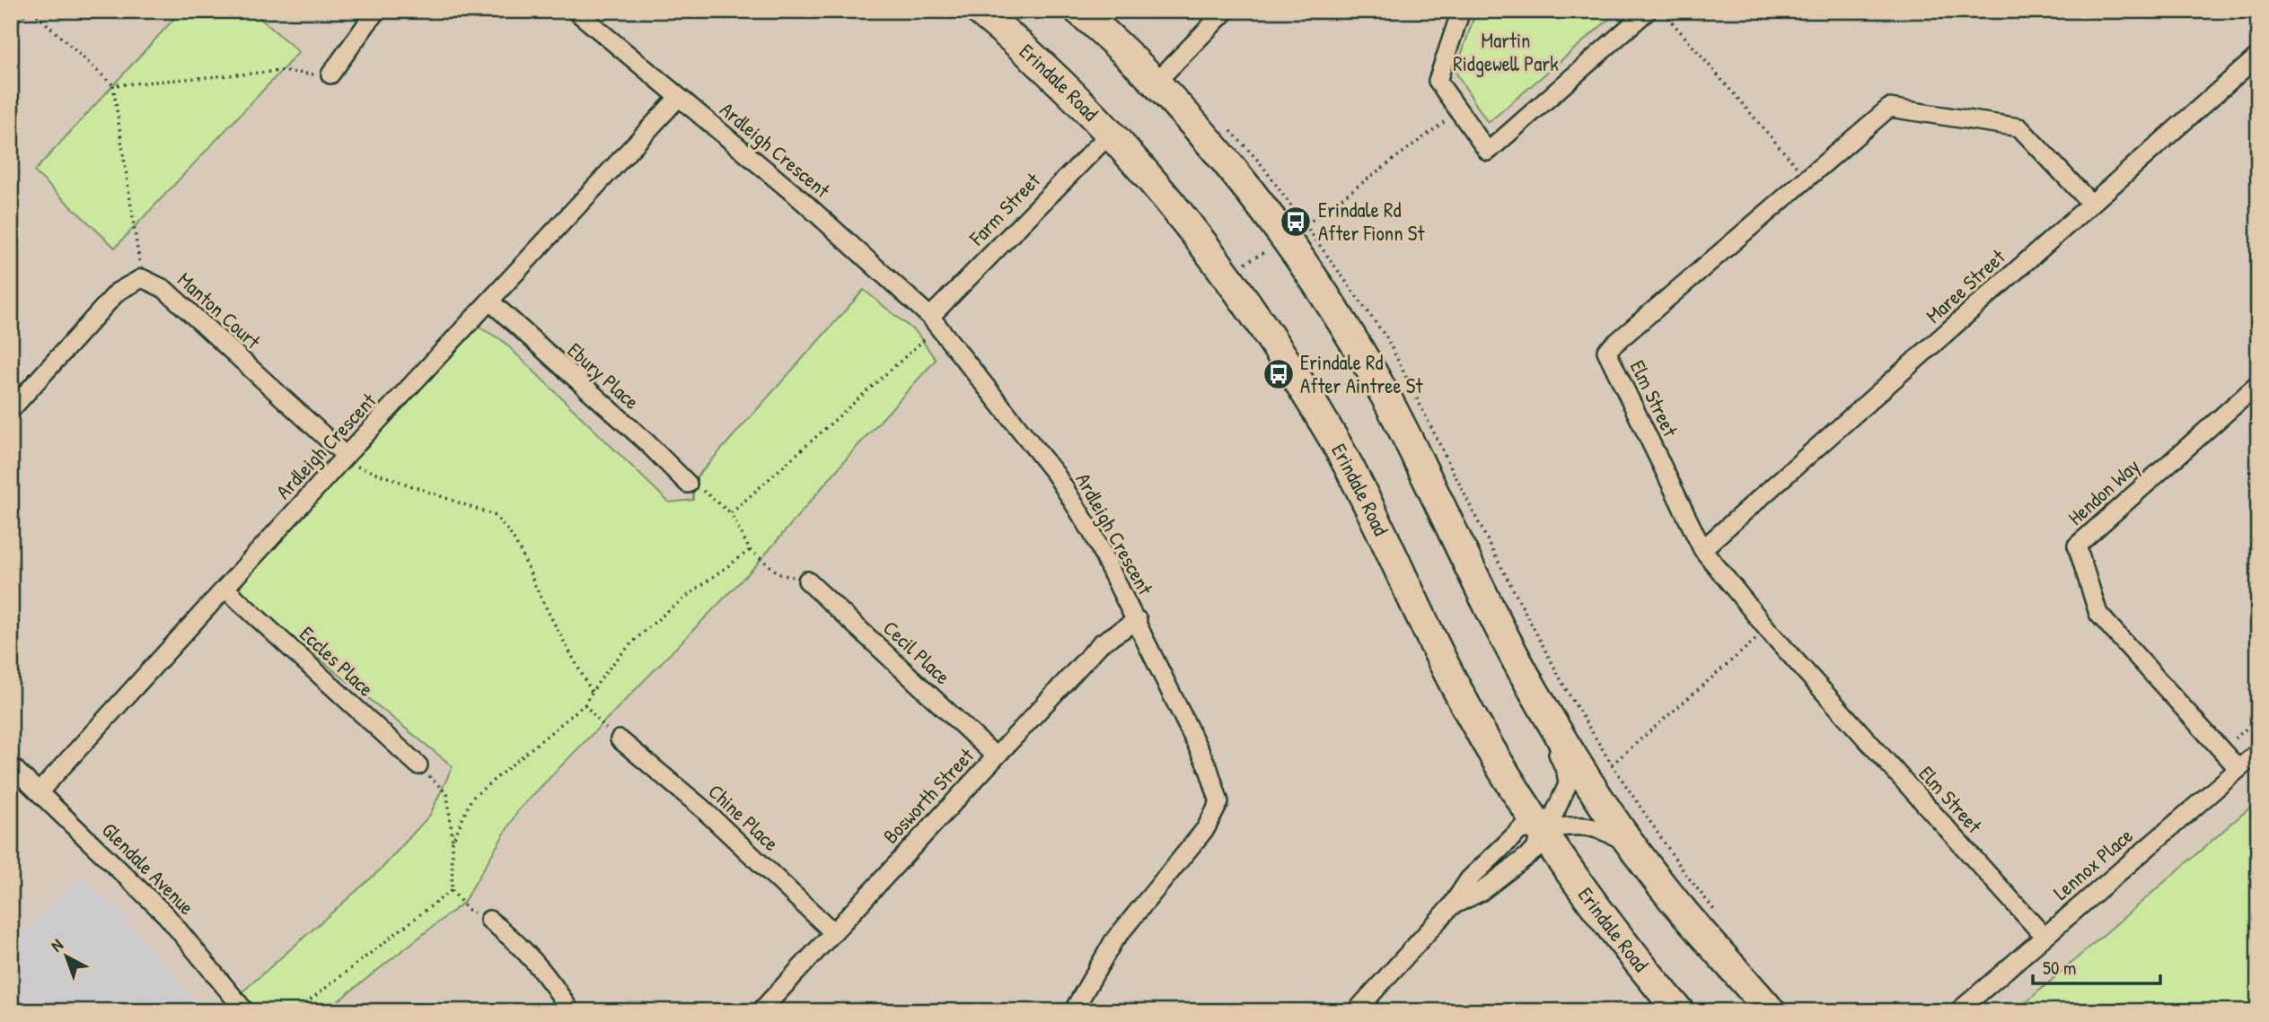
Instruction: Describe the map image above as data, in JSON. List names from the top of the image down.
{
  "streets": {
    "main road": ["Erindale Road"],
    "street": [
      "Ardleigh Crescent",
      "Farm Street",
      "Maree Street",
      "Manton Court",
      "Ebury Place",
      "Elm Street",
      "Hendon Way",
      "Cecil Place",
      "Eccles Place",
      "Bosworth Street",
      "Chine Place",
      "Lennox Place",
      "Glendale Avenue"
    ]
  },
  "crossings": [
    ["Erindale Road", "Farm Street"],
    ["Ardleigh Crescent", "Farm Street"],
    ["Ardleigh Crescent", "Manton Court"],
    ["Ardleigh Crescent", "Ebury Place"],
    ["Ardleigh Crescent", "Eccles Place"],
    ["Ardleigh Crescent", "Bosworth Street"],
    ["Ardleigh Crescent", "Glendale Avenue"],
    ["Maree Street", "Elm Street"],
    ["Elm Street", "Lennox Place"],
    ["Hendon Way", "Lennox Place"],
    ["Cecil Place", "Bosworth Street"],
    ["Bosworth Street", "Chine Place"]
  ],
  "parks": ["Martin Ridgewell Park"],
  "places": {
    "bus stop": ["Erindale Rd After Fionn St", "Erindale Rd After Aintree St"]
  },
  "scale_bar": "50 m",
  "north": "top left"
}
